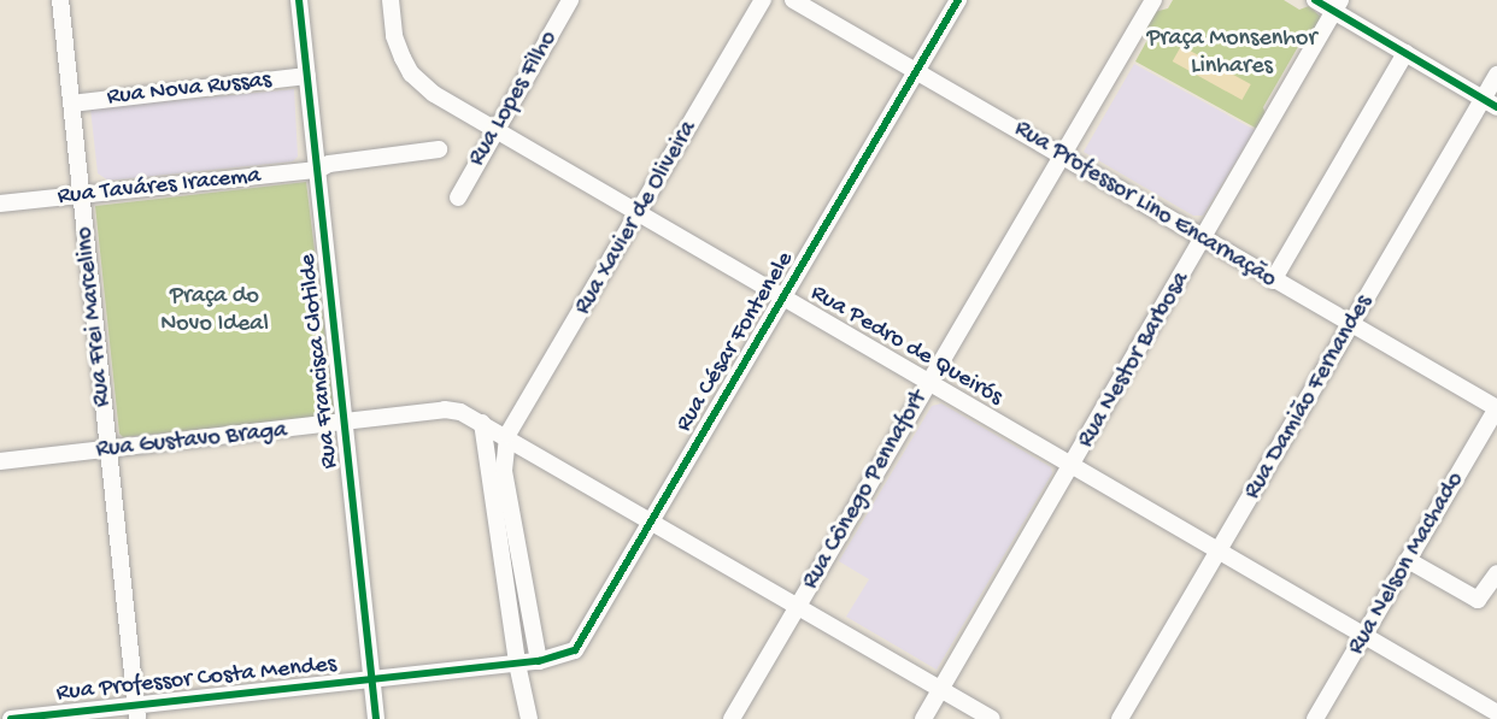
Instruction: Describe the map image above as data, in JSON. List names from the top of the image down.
{
  "streets": {
    "street": [
      "Rua Nova Russas",
      "Rua Lopes Filho",
      "Rua Taváres Iracema",
      "Rua Professor Lino Encarnação",
      "Rua Xavier de Oliveira",
      "Rua Frei Marcelino",
      "Rua César Fontenele",
      "Rua Pedro de Queirós",
      "Rua Nestor Barbosa",
      "Rua Francisca Clotilde",
      "Rua Damião Fernandes",
      "Rua Gustavo Braga",
      "Rua Cônego Pennafort",
      "Rua Nelson Machado",
      "Rua Professor Costa Mendes"
    ]
  },
  "crossings": [
    ["Rua Nova Russas", "Rua Frei Marcelino"],
    ["Rua Nova Russas", "Rua Francisca Clotilde"],
    ["Rua Lopes Filho", "Rua Pedro de Queirós"],
    ["Rua Taváres Iracema", "Rua Frei Marcelino"],
    ["Rua Taváres Iracema", "Rua Francisca Clotilde"],
    ["Rua Professor Lino Encarnação", "Rua César Fontenele"],
    ["Rua Professor Lino Encarnação", "Rua Nestor Barbosa"],
    ["Rua Professor Lino Encarnação", "Rua Damião Fernandes"],
    ["Rua Professor Lino Encarnação", "Rua Cônego Pennafort"],
    ["Rua Professor Lino Encarnação", "Rua Nelson Machado"],
    ["Rua Xavier de Oliveira", "Rua Pedro de Queirós"],
    ["Rua Xavier de Oliveira", "Rua Gustavo Braga"],
    ["Rua Frei Marcelino", "Rua Gustavo Braga"],
    ["Rua Frei Marcelino", "Rua Professor Costa Mendes"],
    ["Rua César Fontenele", "Rua Pedro de Queirós"],
    ["Rua César Fontenele", "Rua Gustavo Braga"],
    ["Rua César Fontenele", "Rua Professor Costa Mendes"],
    ["Rua Pedro de Queirós", "Rua Nestor Barbosa"],
    ["Rua Pedro de Queirós", "Rua Damião Fernandes"],
    ["Rua Pedro de Queirós", "Rua Cônego Pennafort"],
    ["Rua Pedro de Queirós", "Rua Nelson Machado"],
    ["Rua Nestor Barbosa", "Rua Gustavo Braga"],
    ["Rua Francisca Clotilde", "Rua Gustavo Braga"],
    ["Rua Francisca Clotilde", "Rua Professor Costa Mendes"],
    ["Rua Gustavo Braga", "Rua Cônego Pennafort"]
  ],
  "parks": ["Praça Monsenhor Linhares", "Praça do Novo Ideal"]
}
